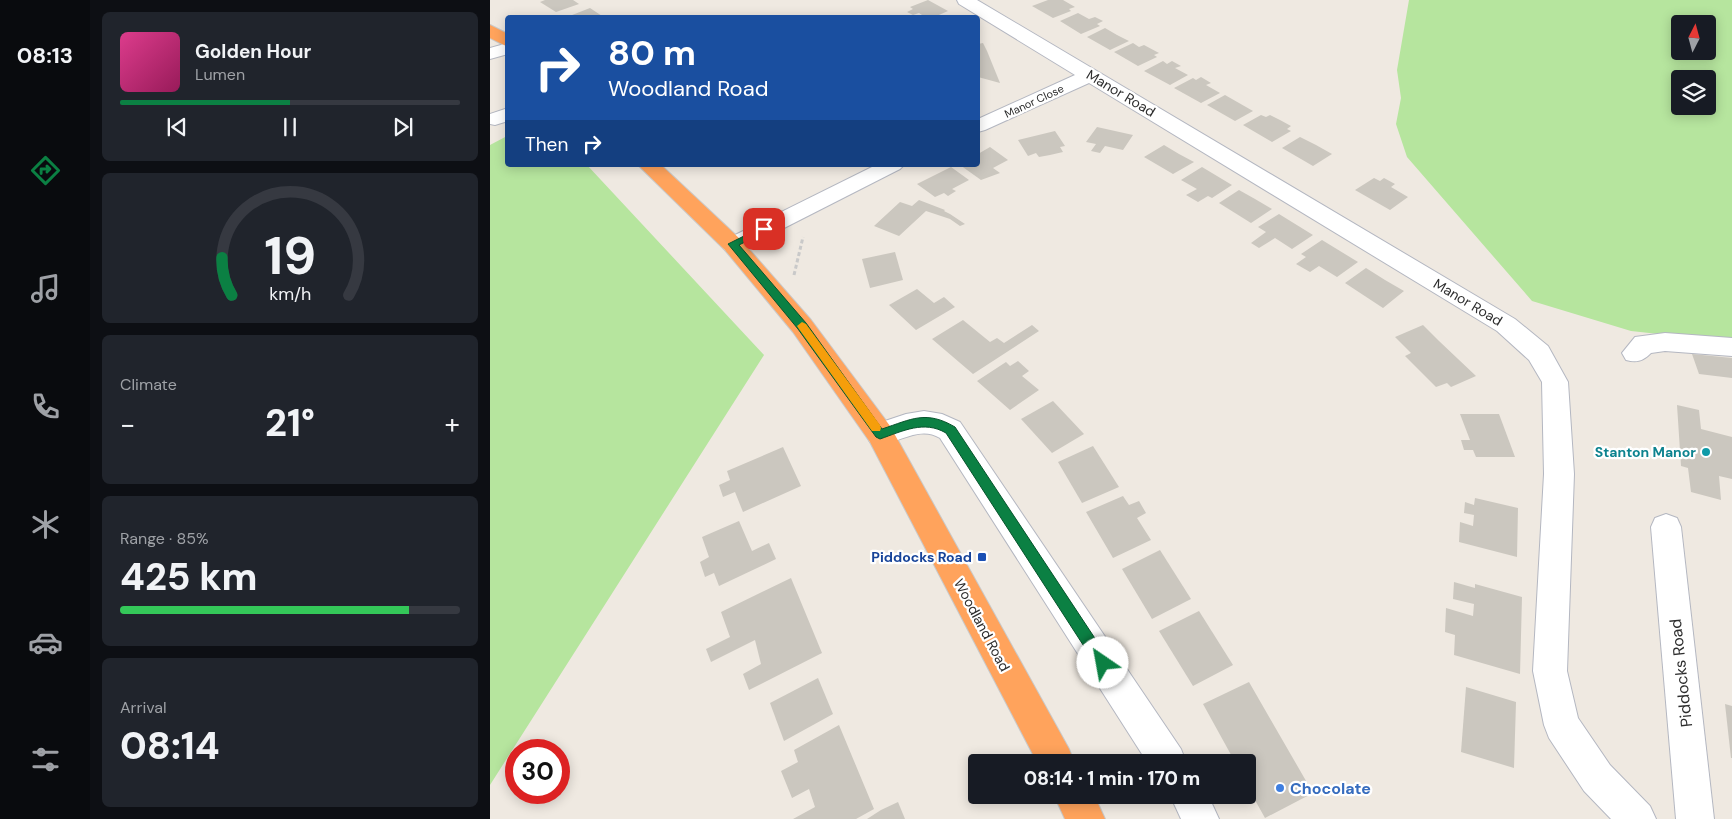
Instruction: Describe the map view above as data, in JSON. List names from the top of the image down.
{
  "streets": {
    "highway": ["Woodland Road"],
    "street": ["Manor Road", "Manor Close", "Piddocks Road"]
  },
  "crossings": [
    ["Manor Road", "Manor Close"]
  ],
  "places": {
    "other": ["Stanton Manor", "Chocolate"],
    "transit": ["Piddocks Road"]
  },
  "north": "top",
  "page": {
    "tabs": "08:13",
    "turn": ["80 m", "Woodland Road"],
    "song": ["Golden Hour", "Lumen"],
    "then": "Then",
    "tile": [
      "Climate",
      ["Range · 85%", "425 km"],
      ["Arrival", "08:14"]
    ],
    "heat": ["−", "21°", "+"],
    "limit": "30",
    "trip": "08:14 · 1 min · 170 m",
    "gauge": ["19", "km/h"]
  }
}
